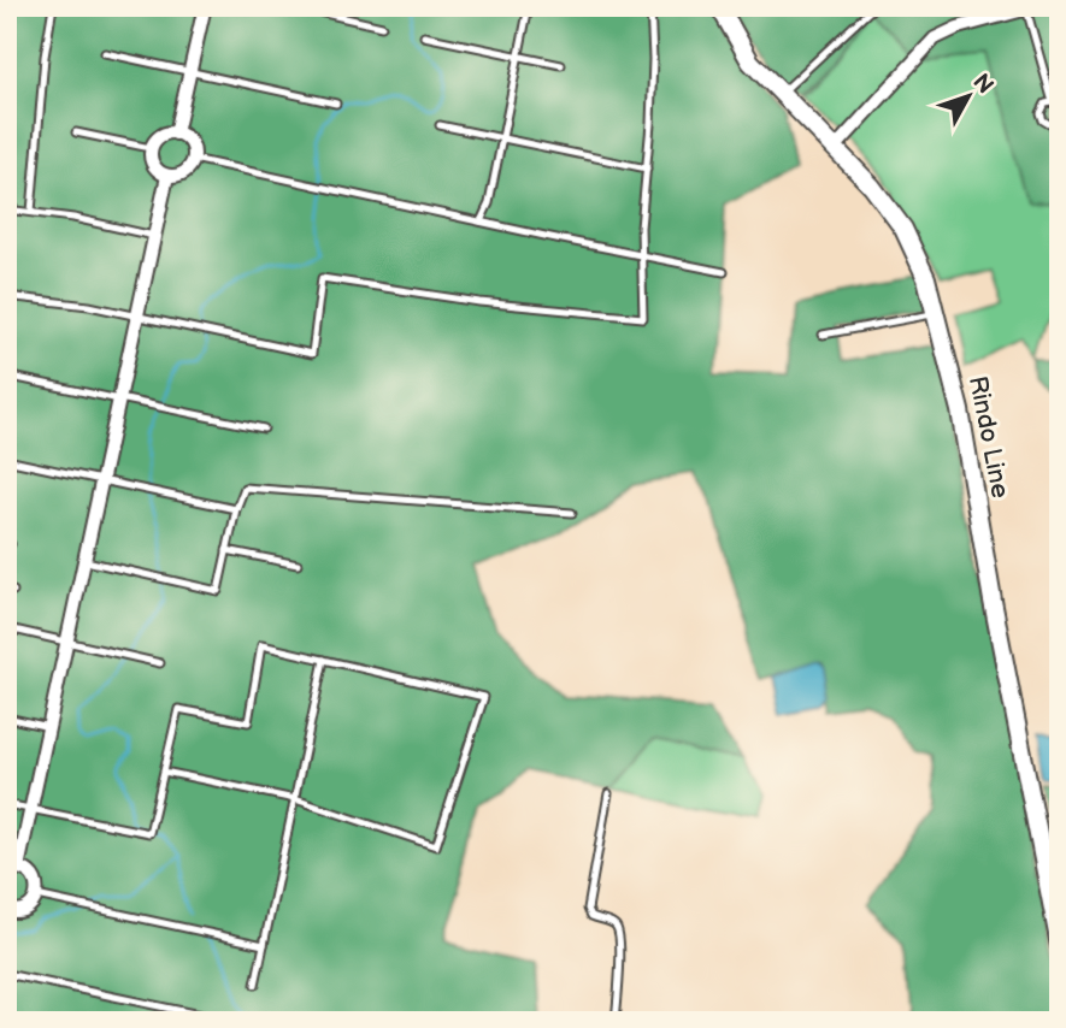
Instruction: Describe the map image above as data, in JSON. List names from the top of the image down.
{
  "streets": {
    "street": ["Rindo Line"]
  },
  "north": "top right"
}
